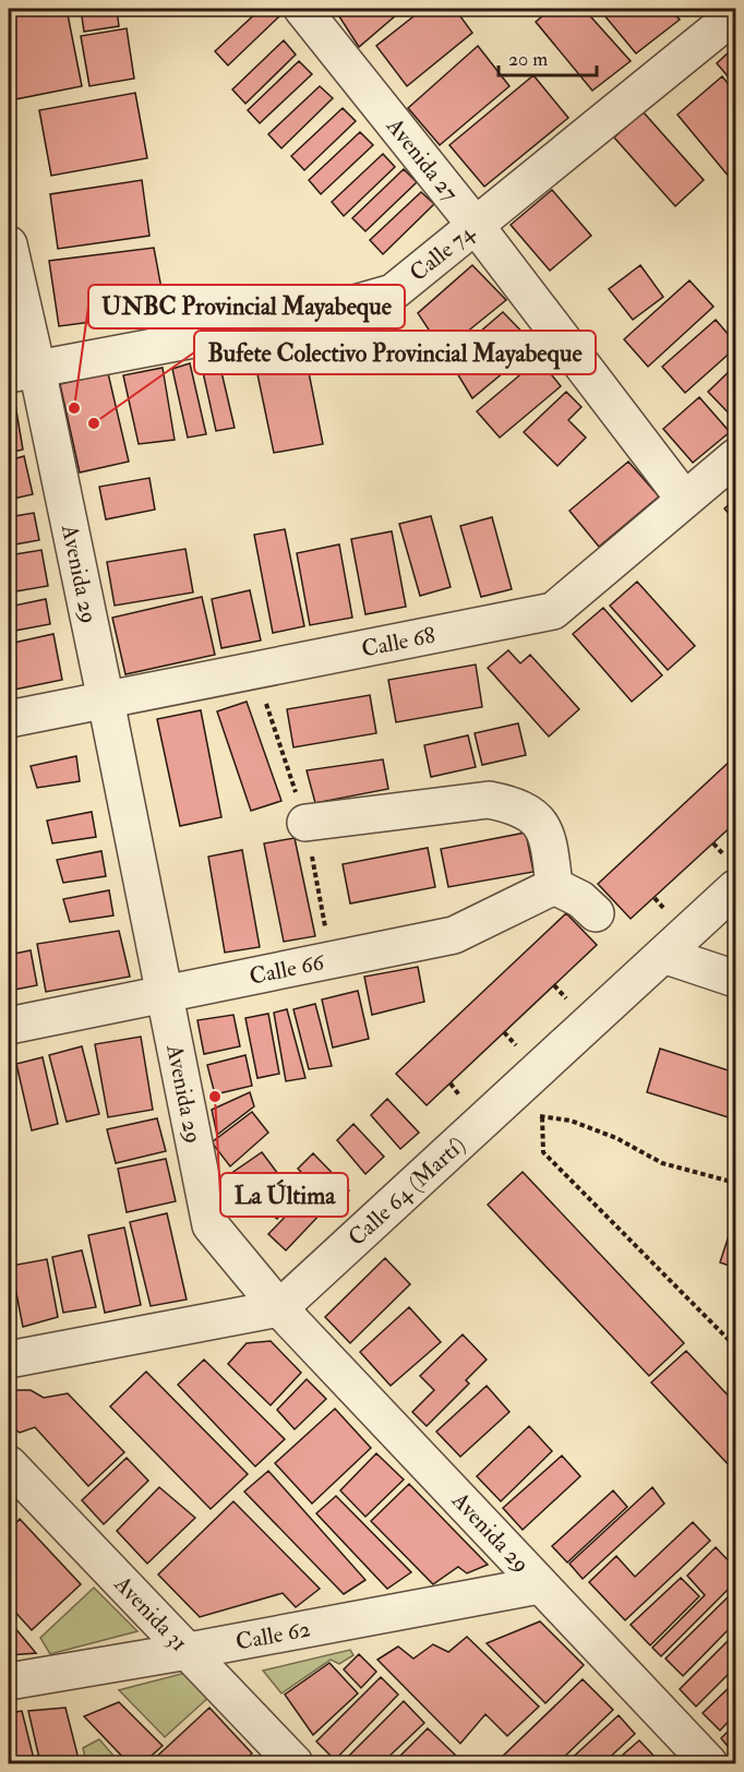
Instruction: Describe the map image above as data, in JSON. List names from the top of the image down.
{
  "streets": {
    "street": [
      "Avenida 27",
      "Calle 74",
      "Avenida 29",
      "Calle 68",
      "Calle 66",
      "Calle 64 (Martí)",
      "Avenida 31",
      "Calle 62"
    ]
  },
  "crossings": [
    ["Avenida 27", "Calle 74"],
    ["Avenida 27", "Calle 68"],
    ["Calle 74", "Avenida 29"],
    ["Avenida 29", "Calle 68"],
    ["Avenida 29", "Calle 66"],
    ["Avenida 29", "Calle 64 (Martí)"],
    ["Avenida 29", "Calle 62"],
    ["Avenida 31", "Calle 62"]
  ],
  "places": ["UNBC Provincial Mayabeque", "Bufete Colectivo Provincial Mayabeque", "La Última"],
  "scale_bar": "20 m"
}
